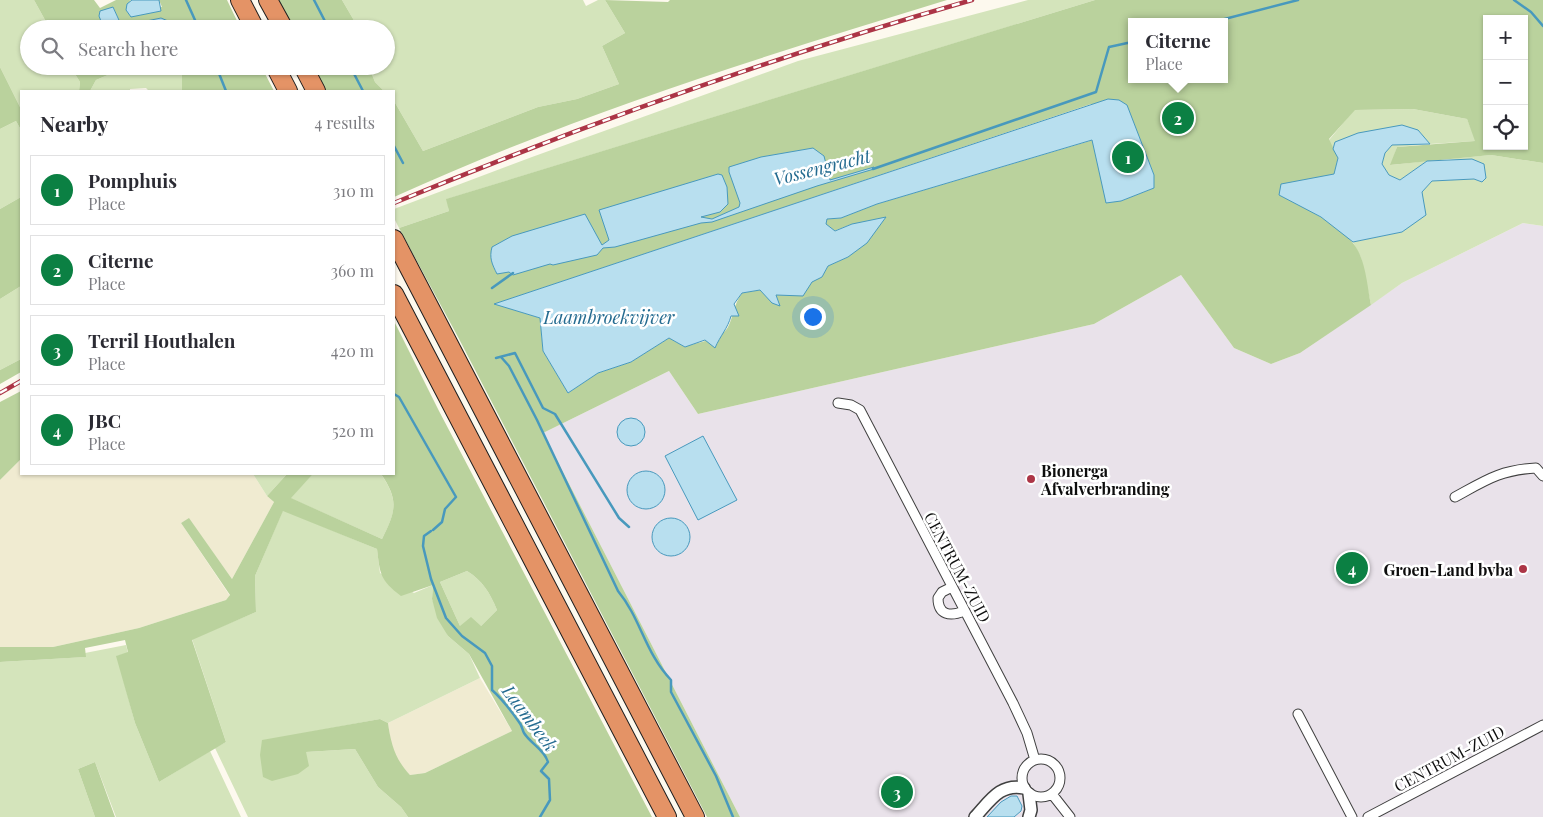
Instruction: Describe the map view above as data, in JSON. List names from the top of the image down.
{
  "streets": {
    "street": ["CENTRUM-ZUID"]
  },
  "water": ["Vossengracht", "Laambroekvijver", "Laambeek"],
  "places": ["Bionerga Afvalverbranding", "Groen-Land bvba"],
  "page": {
    "map_buttons": ["+", "−"],
    "popup": ["Citerne", "Place"],
    "search": "Search here",
    "heading": ["Nearby", "4 results"],
    "pins": [
      "2",
      "1",
      "4",
      "3"
    ],
    "list": [
      {
        "mark": "1",
        "name": "Pomphuis",
        "note": "Place",
        "value": "310 m"
      },
      {
        "mark": "2",
        "name": "Citerne",
        "note": "Place",
        "value": "360 m"
      },
      {
        "mark": "3",
        "name": "Terril Houthalen",
        "note": "Place",
        "value": "420 m"
      },
      {
        "mark": "4",
        "name": "JBC",
        "note": "Place",
        "value": "520 m"
      }
    ]
  }
}
